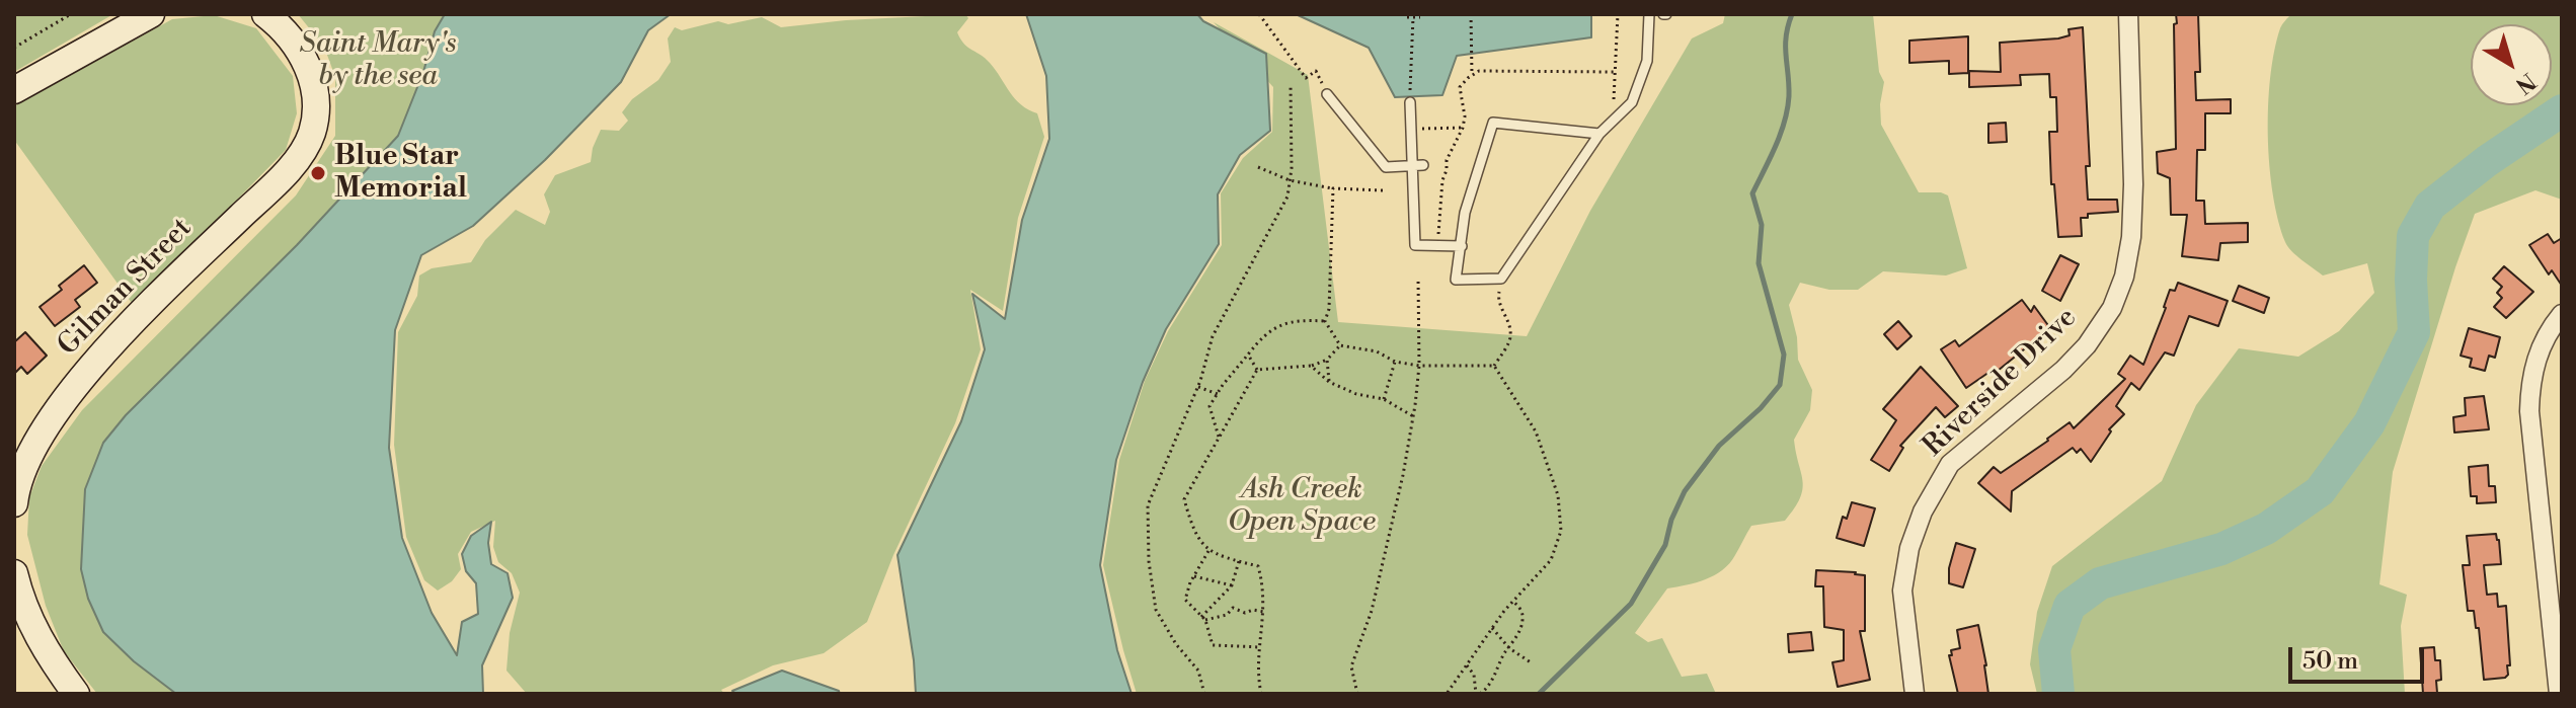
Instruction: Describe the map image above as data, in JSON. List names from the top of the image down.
{
  "streets": {
    "street": ["Gilman Street", "Riverside Drive"]
  },
  "parks": ["Saint Mary's by the sea", "Ash Creek Open Space"],
  "places": ["Blue Star Memorial"],
  "scale_bar": "50 m",
  "north": "bottom right"
}
